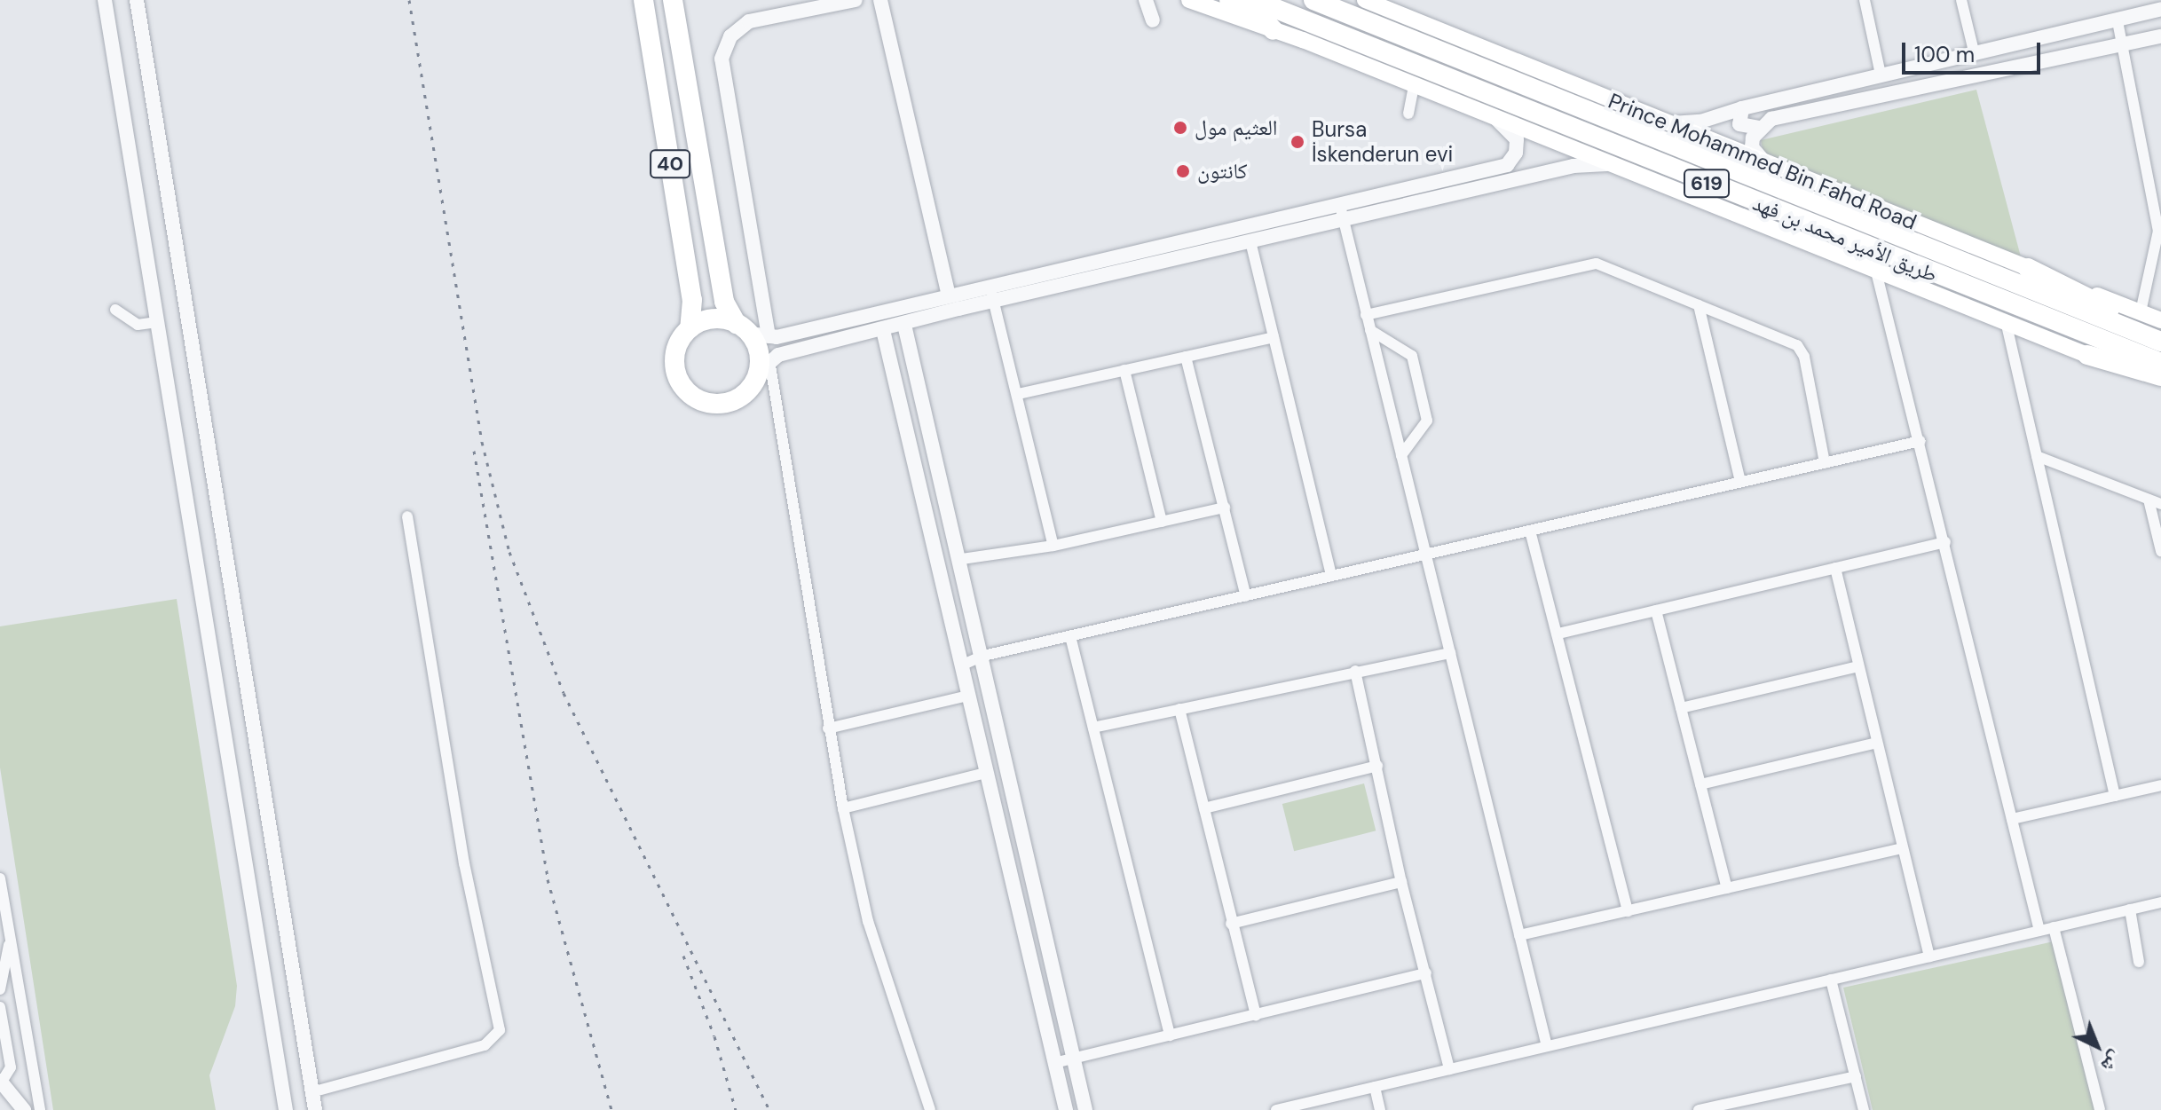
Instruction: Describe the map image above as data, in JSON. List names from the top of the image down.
{
  "streets": {
    "highway": ["40", "619", "طريق الأمير محمد بن فهد"],
    "main road": ["Prince Mohammed Bin Fahd Road"]
  },
  "places": ["العثيم مول", "Bursa İskenderun evi", "كانتون"],
  "scale_bar": "100 m",
  "north": "bottom right"
}
